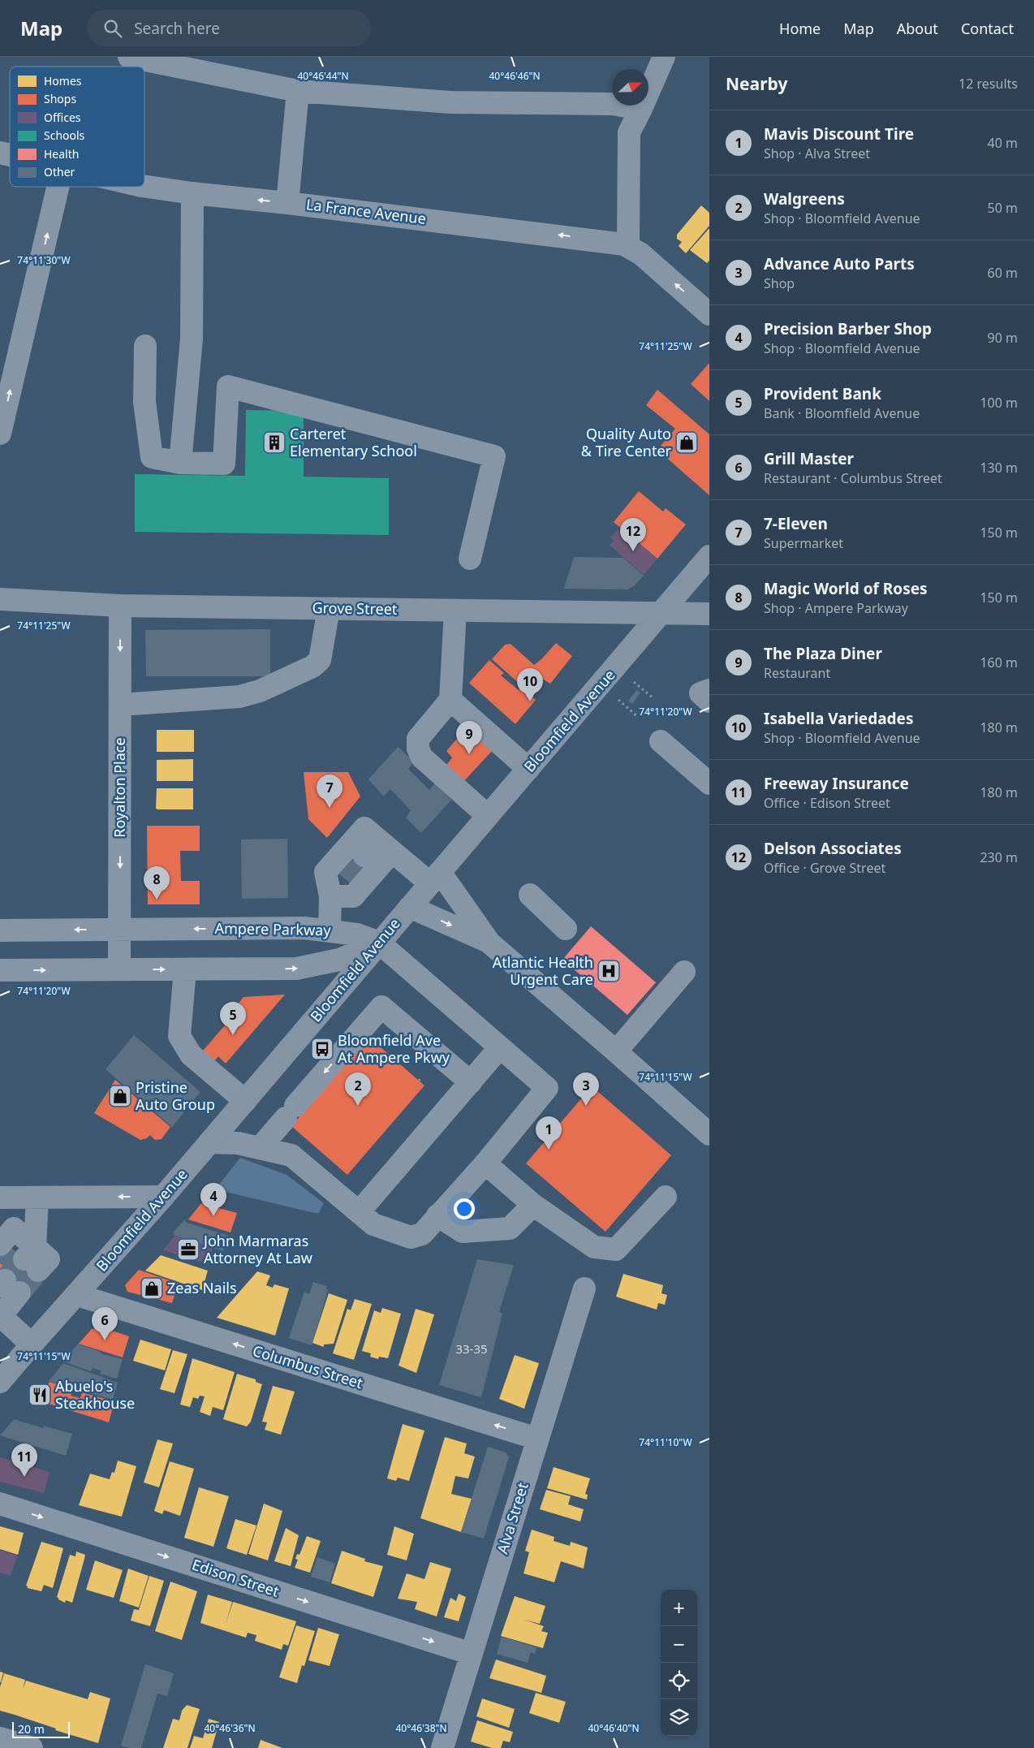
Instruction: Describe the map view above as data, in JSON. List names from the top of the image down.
{
  "streets": {
    "main road": ["Grove Street", "Bloomfield Avenue"],
    "street": [
      "La France Avenue",
      "Royalton Place",
      "Ampere Parkway",
      "Columbus Street",
      "Alva Street",
      "Edison Street"
    ]
  },
  "crossings": [
    ["Grove Street", "Bloomfield Avenue"],
    ["Grove Street", "Royalton Place"],
    ["Bloomfield Avenue", "Ampere Parkway"],
    ["Bloomfield Avenue", "Columbus Street"],
    ["Royalton Place", "Ampere Parkway"],
    ["Columbus Street", "Alva Street"],
    ["Alva Street", "Edison Street"]
  ],
  "one_way": ["Royalton Place", "Edison Street"],
  "places": {
    "building": ["Carteret Elementary School"],
    "shop": ["Quality Auto & Tire Center", "Pristine Auto Group", "Zeas Nails"],
    "hospital": ["Atlantic Health Urgent Care"],
    "bus stop": ["Bloomfield Ave At Ampere Pkwy"],
    "office": ["John Marmaras Attorney At Law"],
    "restaurant": ["Abuelo's Steakhouse"]
  },
  "house_numbers": ["33-35"],
  "legend": [
    "Homes",
    "Shops",
    "Offices",
    "Schools",
    "Health",
    "Other"
  ],
  "scale_bar": "20 m",
  "north": "right",
  "page": {
    "header": "Map",
    "search": "Search here",
    "nav": [
      "Home",
      "Map",
      "About",
      "Contact"
    ],
    "heading": ["Nearby", "12 results"],
    "list": [
      {
        "mark": "1",
        "name": "Mavis Discount Tire",
        "note": "Shop · Alva Street",
        "value": "40 m"
      },
      {
        "mark": "2",
        "name": "Walgreens",
        "note": "Shop · Bloomfield Avenue",
        "value": "50 m"
      },
      {
        "mark": "3",
        "name": "Advance Auto Parts",
        "note": "Shop",
        "value": "60 m"
      },
      {
        "mark": "4",
        "name": "Precision Barber Shop",
        "note": "Shop · Bloomfield Avenue",
        "value": "90 m"
      },
      {
        "mark": "5",
        "name": "Provident Bank",
        "note": "Bank · Bloomfield Avenue",
        "value": "100 m"
      },
      {
        "mark": "6",
        "name": "Grill Master",
        "note": "Restaurant · Columbus Street",
        "value": "130 m"
      },
      {
        "mark": "7",
        "name": "7-Eleven",
        "note": "Supermarket",
        "value": "150 m"
      },
      {
        "mark": "8",
        "name": "Magic World of Roses",
        "note": "Shop · Ampere Parkway",
        "value": "150 m"
      },
      {
        "mark": "9",
        "name": "The Plaza Diner",
        "note": "Restaurant",
        "value": "160 m"
      },
      {
        "mark": "10",
        "name": "Isabella Variedades",
        "note": "Shop · Bloomfield Avenue",
        "value": "180 m"
      },
      {
        "mark": "11",
        "name": "Freeway Insurance",
        "note": "Office · Edison Street",
        "value": "180 m"
      },
      {
        "mark": "12",
        "name": "Delson Associates",
        "note": "Office · Grove Street",
        "value": "230 m"
      }
    ],
    "pins": [
      "12",
      "10",
      "9",
      "7",
      "8",
      "5",
      "2",
      "3",
      "1",
      "4",
      "6",
      "11"
    ],
    "map_buttons": ["+", "−"],
    "scale": "20 m"
  },
  "coordinates": [
    "40°46'44\"N",
    "40°46'46\"N",
    "74°11'30\"W",
    "74°11'25\"W",
    "74°11'20\"W",
    "74°11'15\"W",
    "74°11'10\"W",
    "40°46'36\"N",
    "40°46'38\"N",
    "40°46'40\"N"
  ]
}
